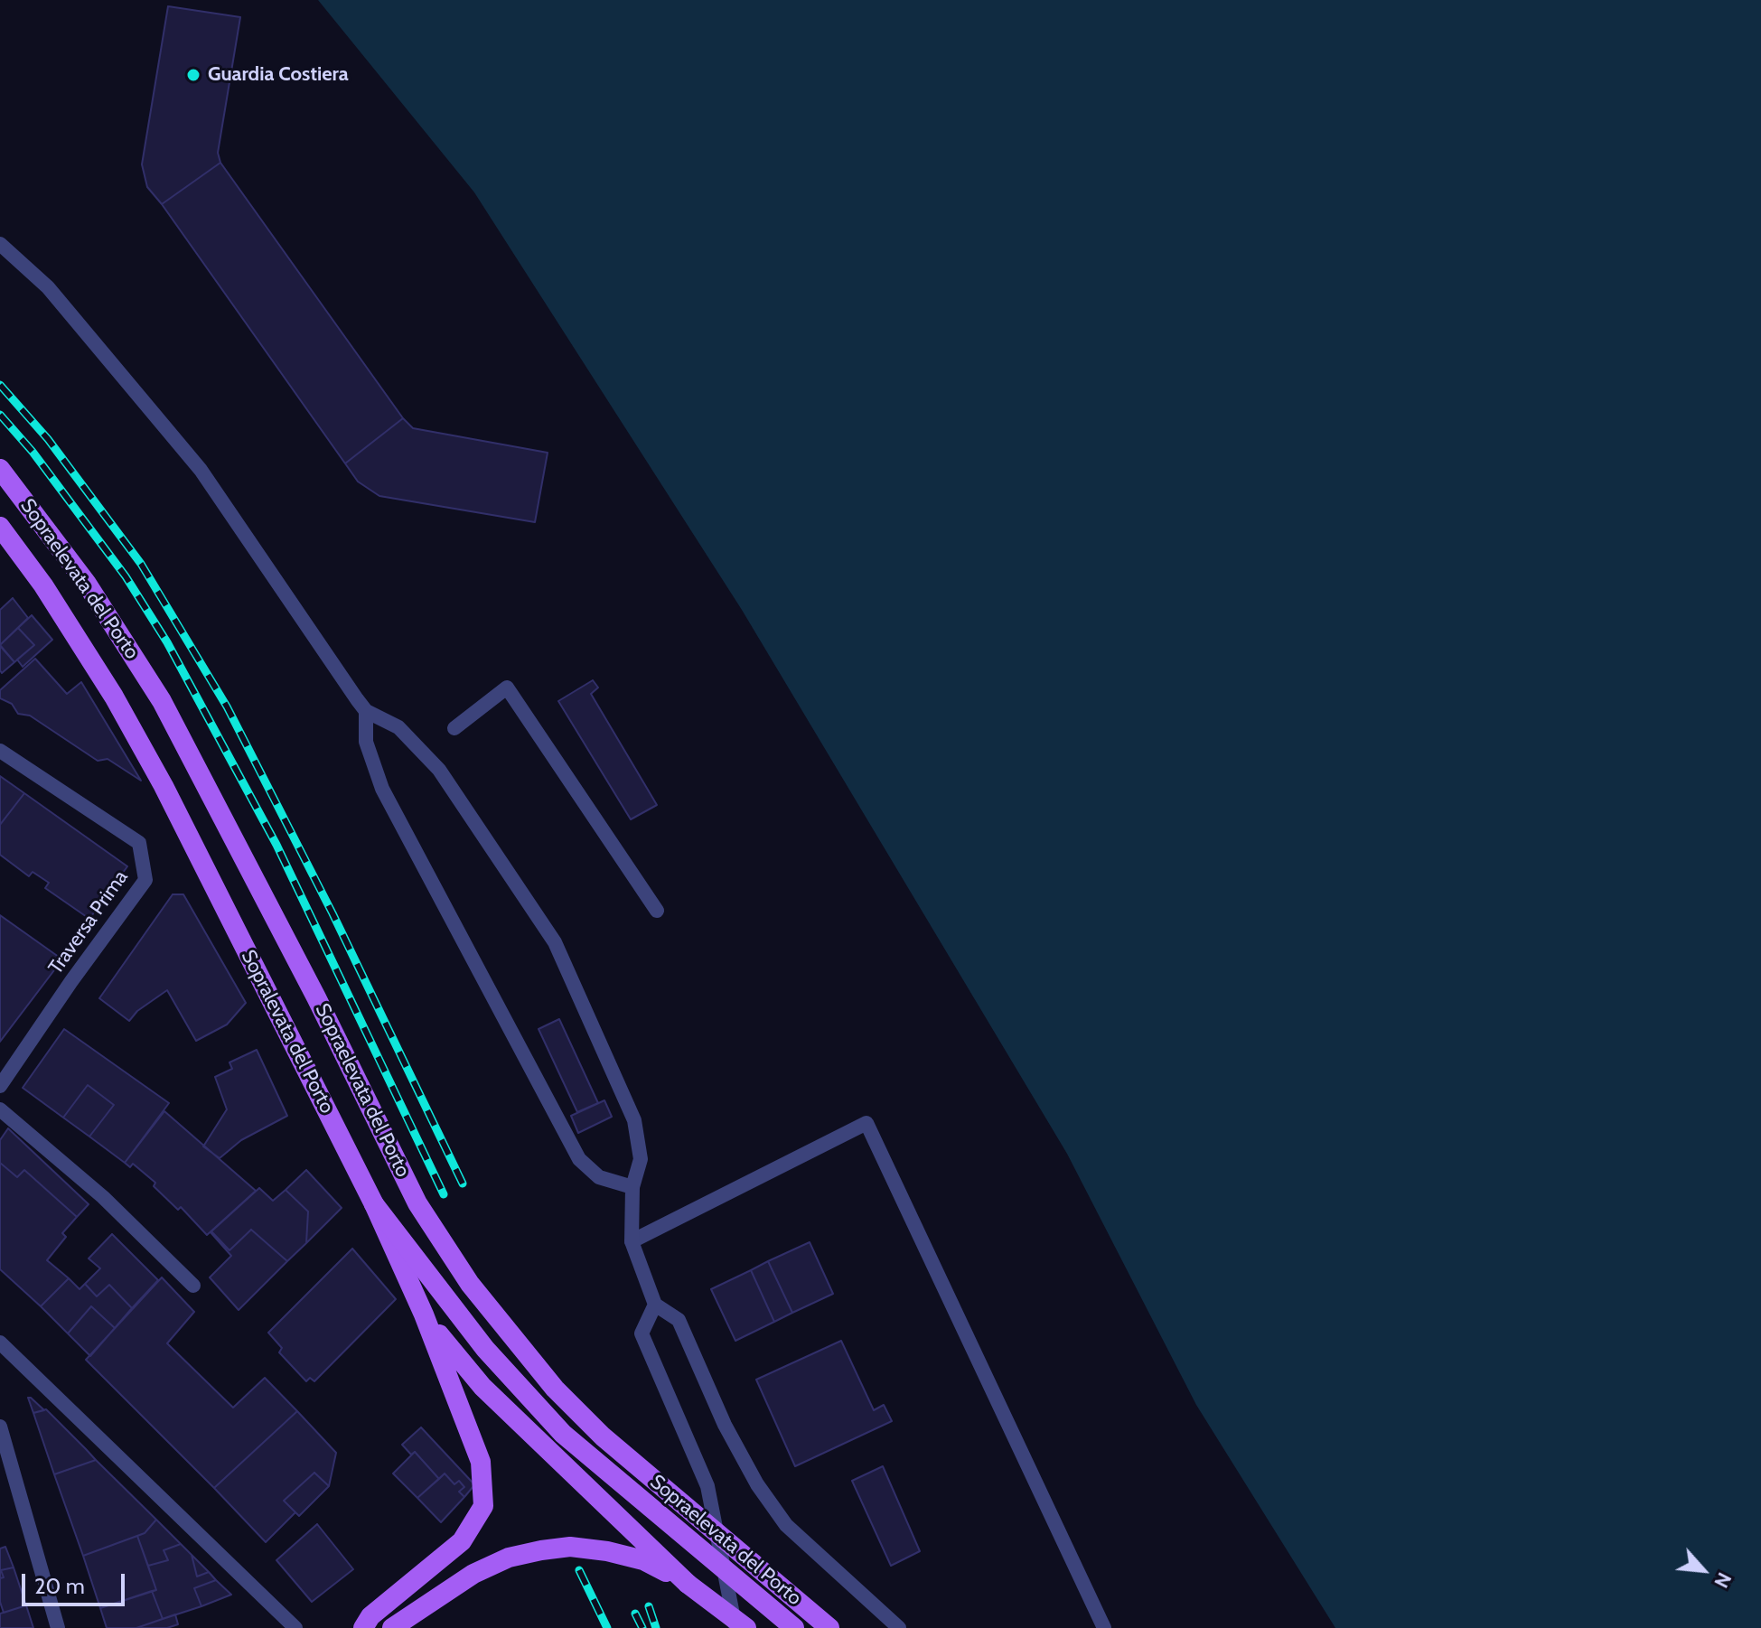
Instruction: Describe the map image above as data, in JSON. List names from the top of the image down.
{
  "streets": {
    "main road": ["Sopraelevata del Porto", "Sopralevata del Porto"],
    "street": ["Traversa Prima"]
  },
  "crossings": [
    ["Sopraelevata del Porto", "Sopralevata del Porto"]
  ],
  "places": ["Guardia Costiera"],
  "scale_bar": "20 m",
  "north": "bottom right"
}
